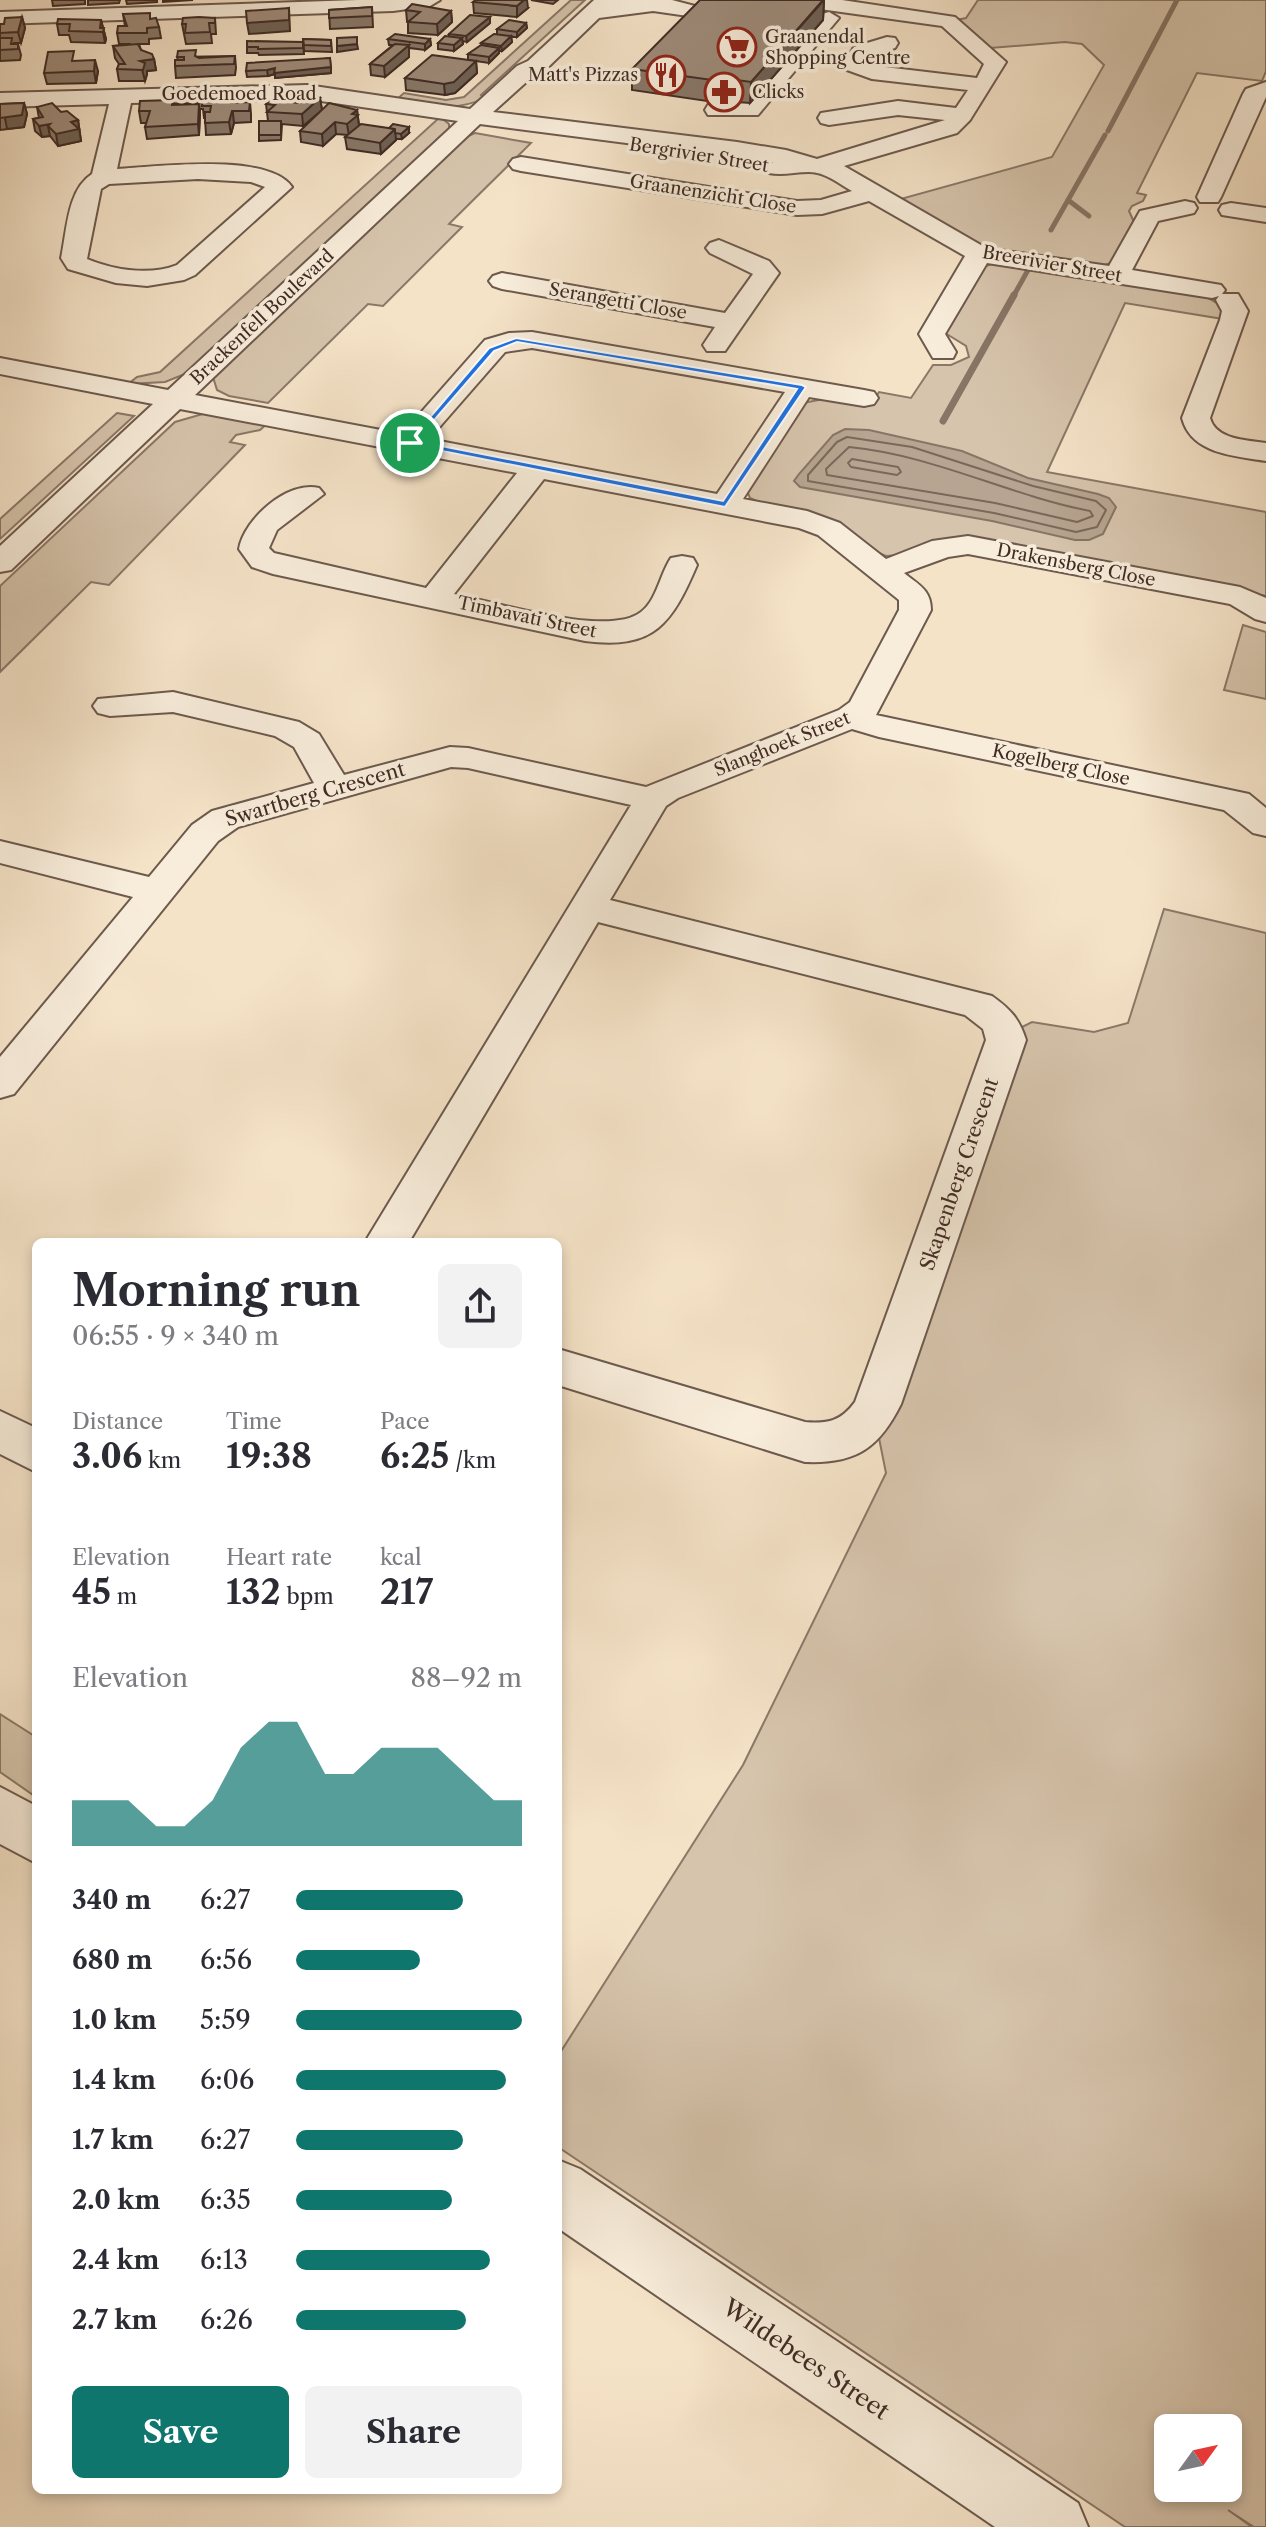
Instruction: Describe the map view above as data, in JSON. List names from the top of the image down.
{
  "streets": {
    "street": [
      "Goedemoed Road",
      "Bergrivier Street",
      "Graanenzicht Close",
      "Breerivier Street",
      "Serangetti Close",
      "Brackenfell Boulevard",
      "Drakensberg Close",
      "Timbavati Street",
      "Slanghoek Street",
      "Kogelberg Close",
      "Swartberg Crescent",
      "Skapenberg Crescent",
      "Wildebees Street"
    ]
  },
  "crossings": [
    ["Goedemoed Road", "Bergrivier Street"],
    ["Goedemoed Road", "Brackenfell Boulevard"],
    ["Bergrivier Street", "Breerivier Street"],
    ["Bergrivier Street", "Brackenfell Boulevard"],
    ["Graanenzicht Close", "Breerivier Street"],
    ["Brackenfell Boulevard", "Slanghoek Street"],
    ["Drakensberg Close", "Slanghoek Street"],
    ["Timbavati Street", "Slanghoek Street"],
    ["Slanghoek Street", "Kogelberg Close"],
    ["Slanghoek Street", "Swartberg Crescent"]
  ],
  "places": {
    "supermarket": ["Graanendal Shopping Centre"],
    "restaurant": ["Matt's Pizzas"],
    "pharmacy": ["Clicks"]
  },
  "north": "top right",
  "page": {
    "heading": ["Morning run", "06:55 · 9 × 340 m"],
    "stats": [
      ["Distance", "3.06 km"],
      ["Time", "19:38"],
      ["Pace", "6:25 /km"],
      ["Elevation", "45 m"],
      ["Heart rate", "132 bpm"],
      ["kcal", "217"]
    ],
    "chart": ["Elevation", "88–92 m"],
    "list": [
      {
        "name": "340 m",
        "note": "6:27"
      },
      {
        "name": "680 m",
        "note": "6:56"
      },
      {
        "name": "1.0 km",
        "note": "5:59"
      },
      {
        "name": "1.4 km",
        "note": "6:06"
      },
      {
        "name": "1.7 km",
        "note": "6:27"
      },
      {
        "name": "2.0 km",
        "note": "6:35"
      },
      {
        "name": "2.4 km",
        "note": "6:13"
      },
      {
        "name": "2.7 km",
        "note": "6:26"
      }
    ],
    "buttons": ["Save", "Share"]
  }
}
